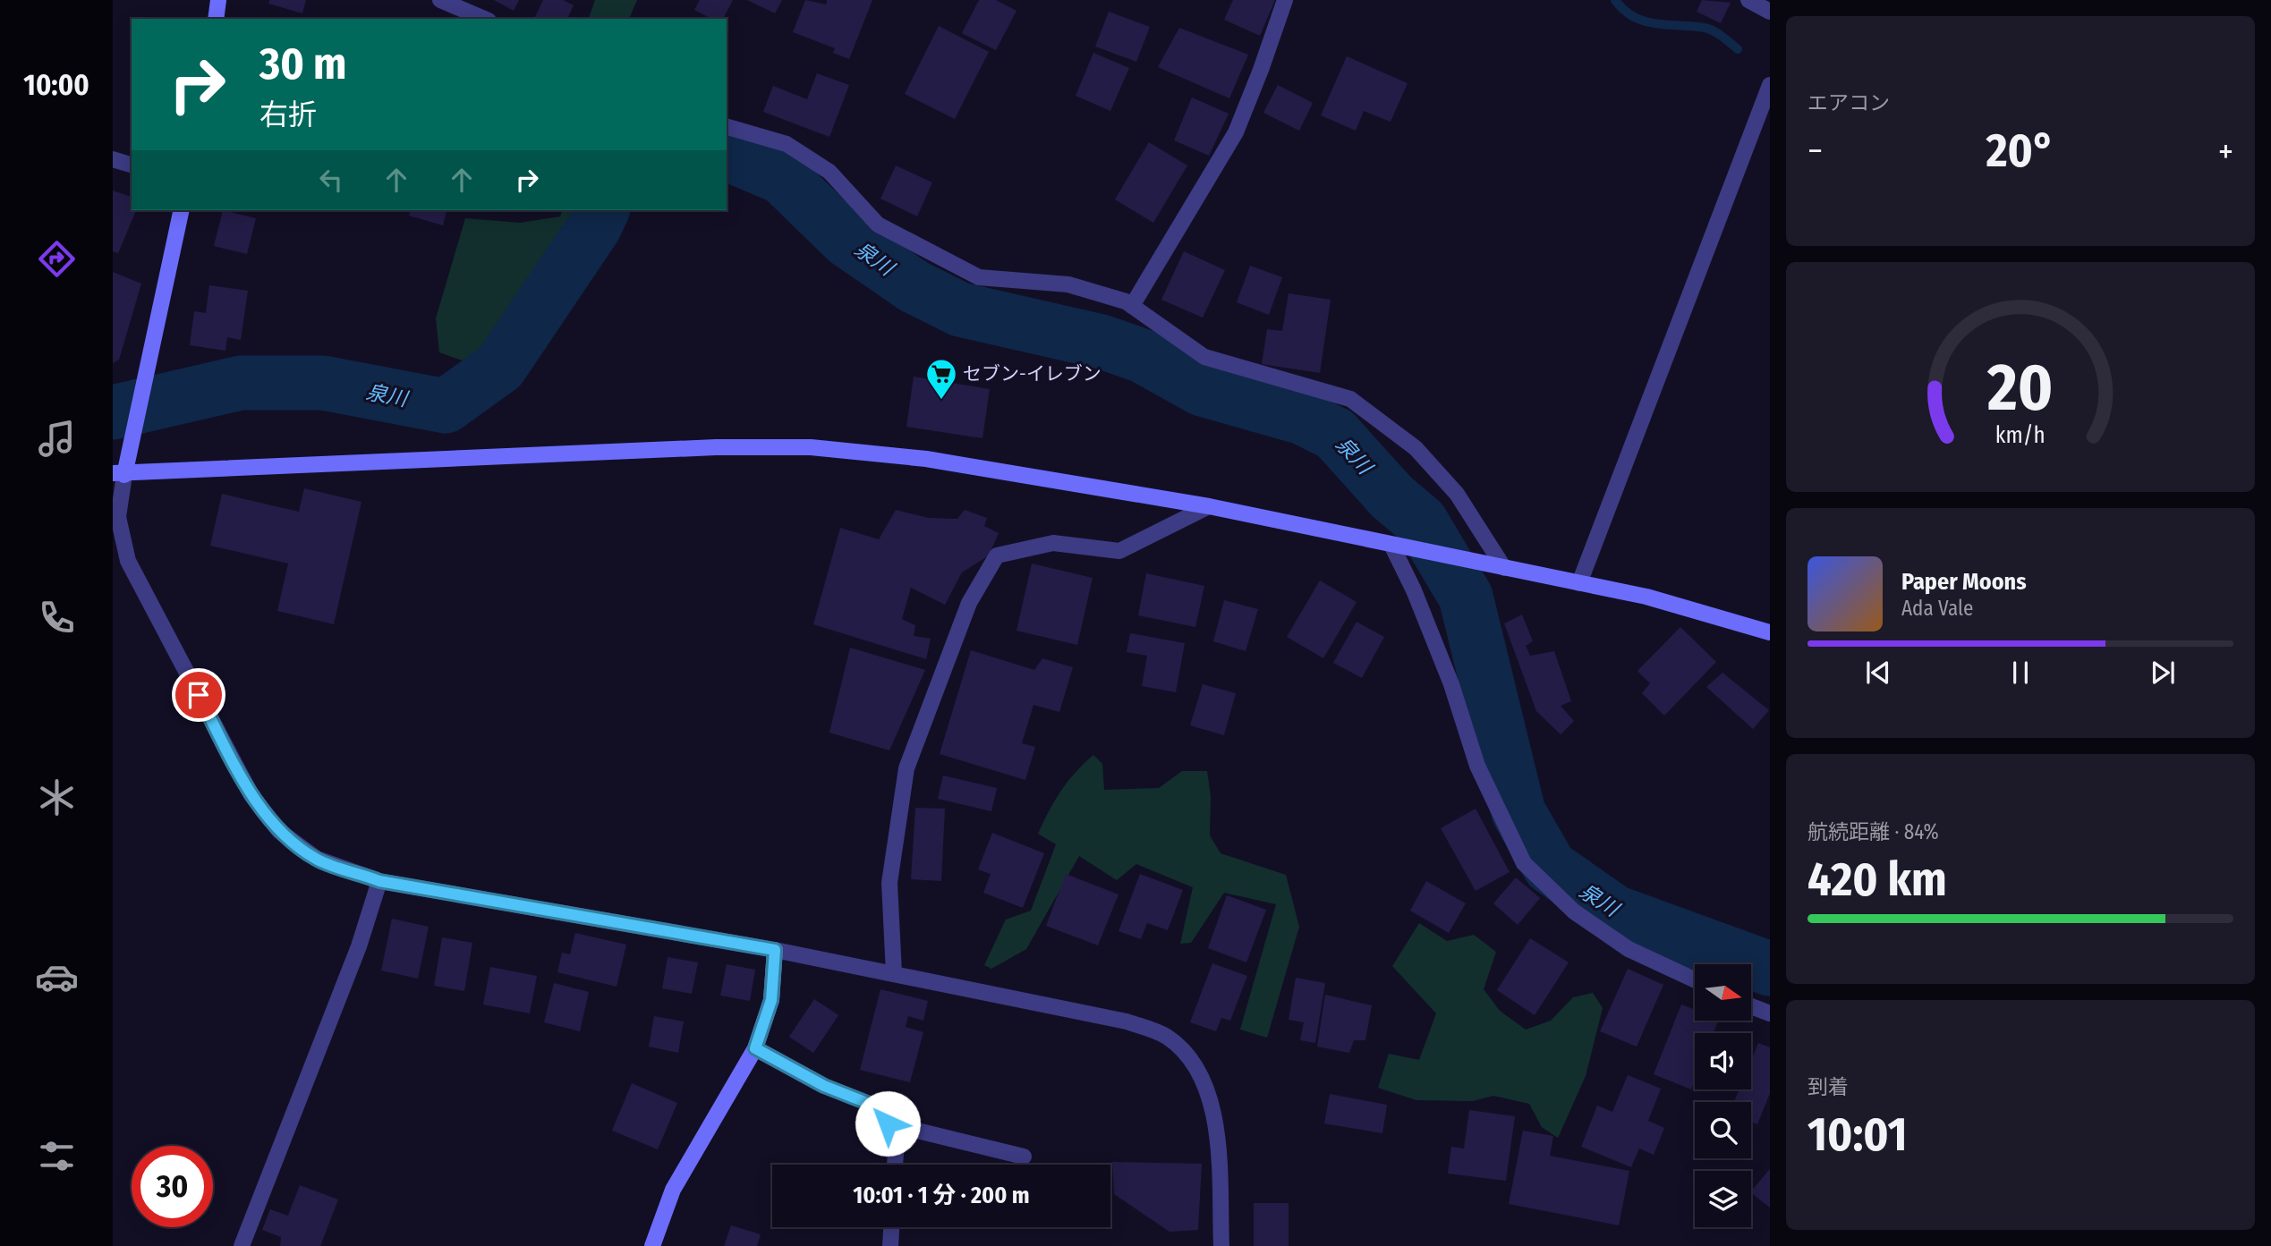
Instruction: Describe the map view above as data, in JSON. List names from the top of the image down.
{
  "water": ["泉川"],
  "places": {
    "supermarket": ["セブン-イレブン"]
  },
  "north": "right",
  "page": {
    "tabs": "10:00",
    "tile": [
      "エアコン",
      ["航続距離 · 84%", "420 km"],
      ["到着", "10:01"]
    ],
    "turn": ["30 m", "右折"],
    "heat": ["−", "20°", "+"],
    "song": ["Paper Moons", "Ada Vale"],
    "limit": "30",
    "trip": "10:01 · 1 分 · 200 m",
    "gauge": ["20", "km/h"]
  }
}
